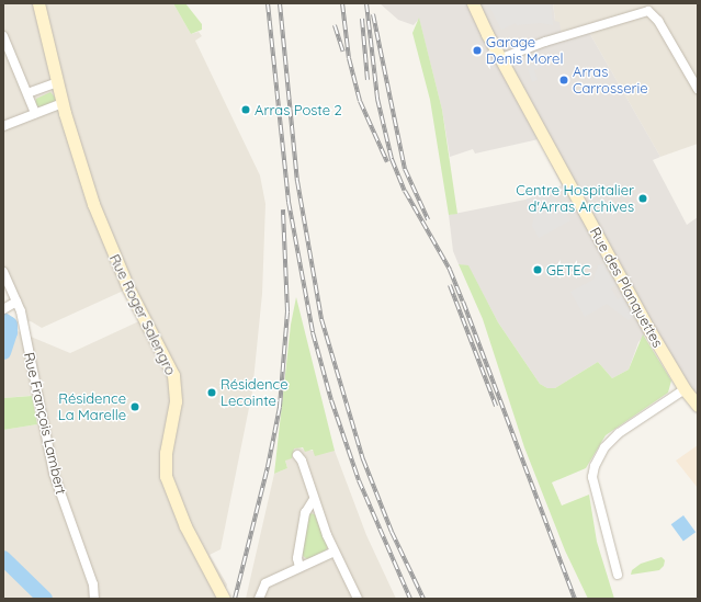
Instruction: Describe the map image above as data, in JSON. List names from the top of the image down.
{
  "streets": {
    "street": ["Rue des Planquettes", "Rue Roger Salengro", "Rue François Lambert"]
  },
  "places": [
    "Garage Denis Morel",
    "Arras Carrosserie",
    "Arras Poste 2",
    "Centre Hospitalier d'Arras Archives",
    "GETEC",
    "Résidence Lecointe",
    "Résidence La Marelle"
  ]
}
